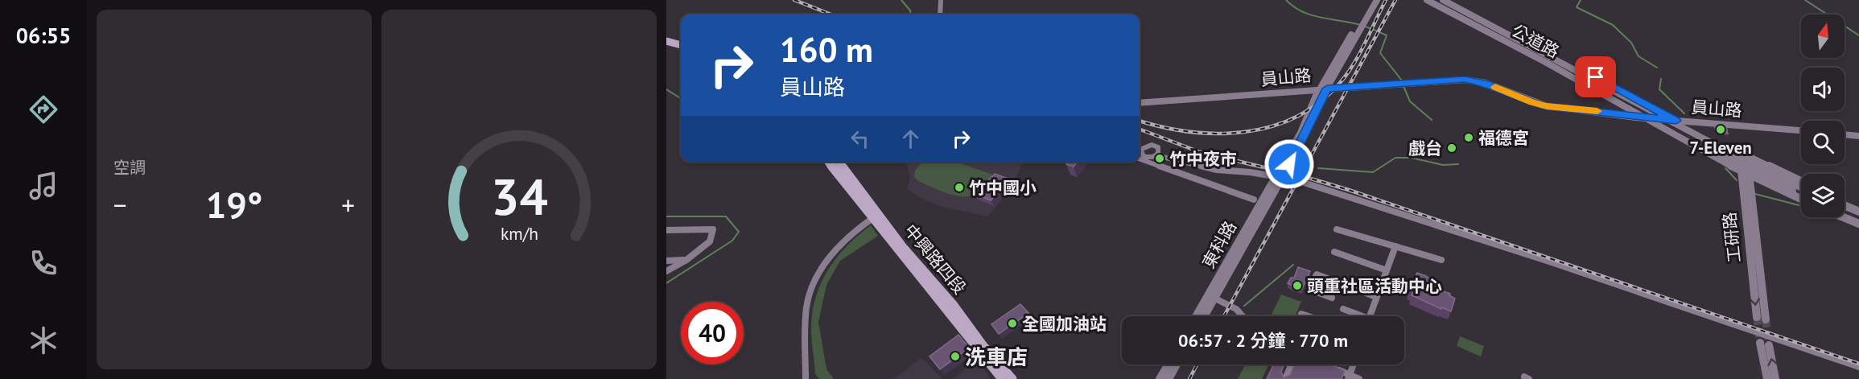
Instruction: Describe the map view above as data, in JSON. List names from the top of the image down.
{
  "streets": {
    "main road": ["中興路四段"],
    "street": [
      "公道路",
      "員山路",
      "工研路",
      "東科路"
    ]
  },
  "crossings": [
    ["公道路", "員山路"],
    ["公道路", "工研路"]
  ],
  "places": [
    "7-Eleven",
    "福德宮",
    "戲台",
    "竹中夜市",
    "竹中國小",
    "頭重社區活動中心",
    "全國加油站",
    "洗車店"
  ],
  "north": "top",
  "page": {
    "tabs": "06:55",
    "tile": "空調",
    "turn": ["160 m", "員山路"],
    "heat": ["−", "19°", "+"],
    "limit": "40",
    "trip": "06:57 · 2 分鐘 · 770 m",
    "gauge": ["34", "km/h"]
  }
}
